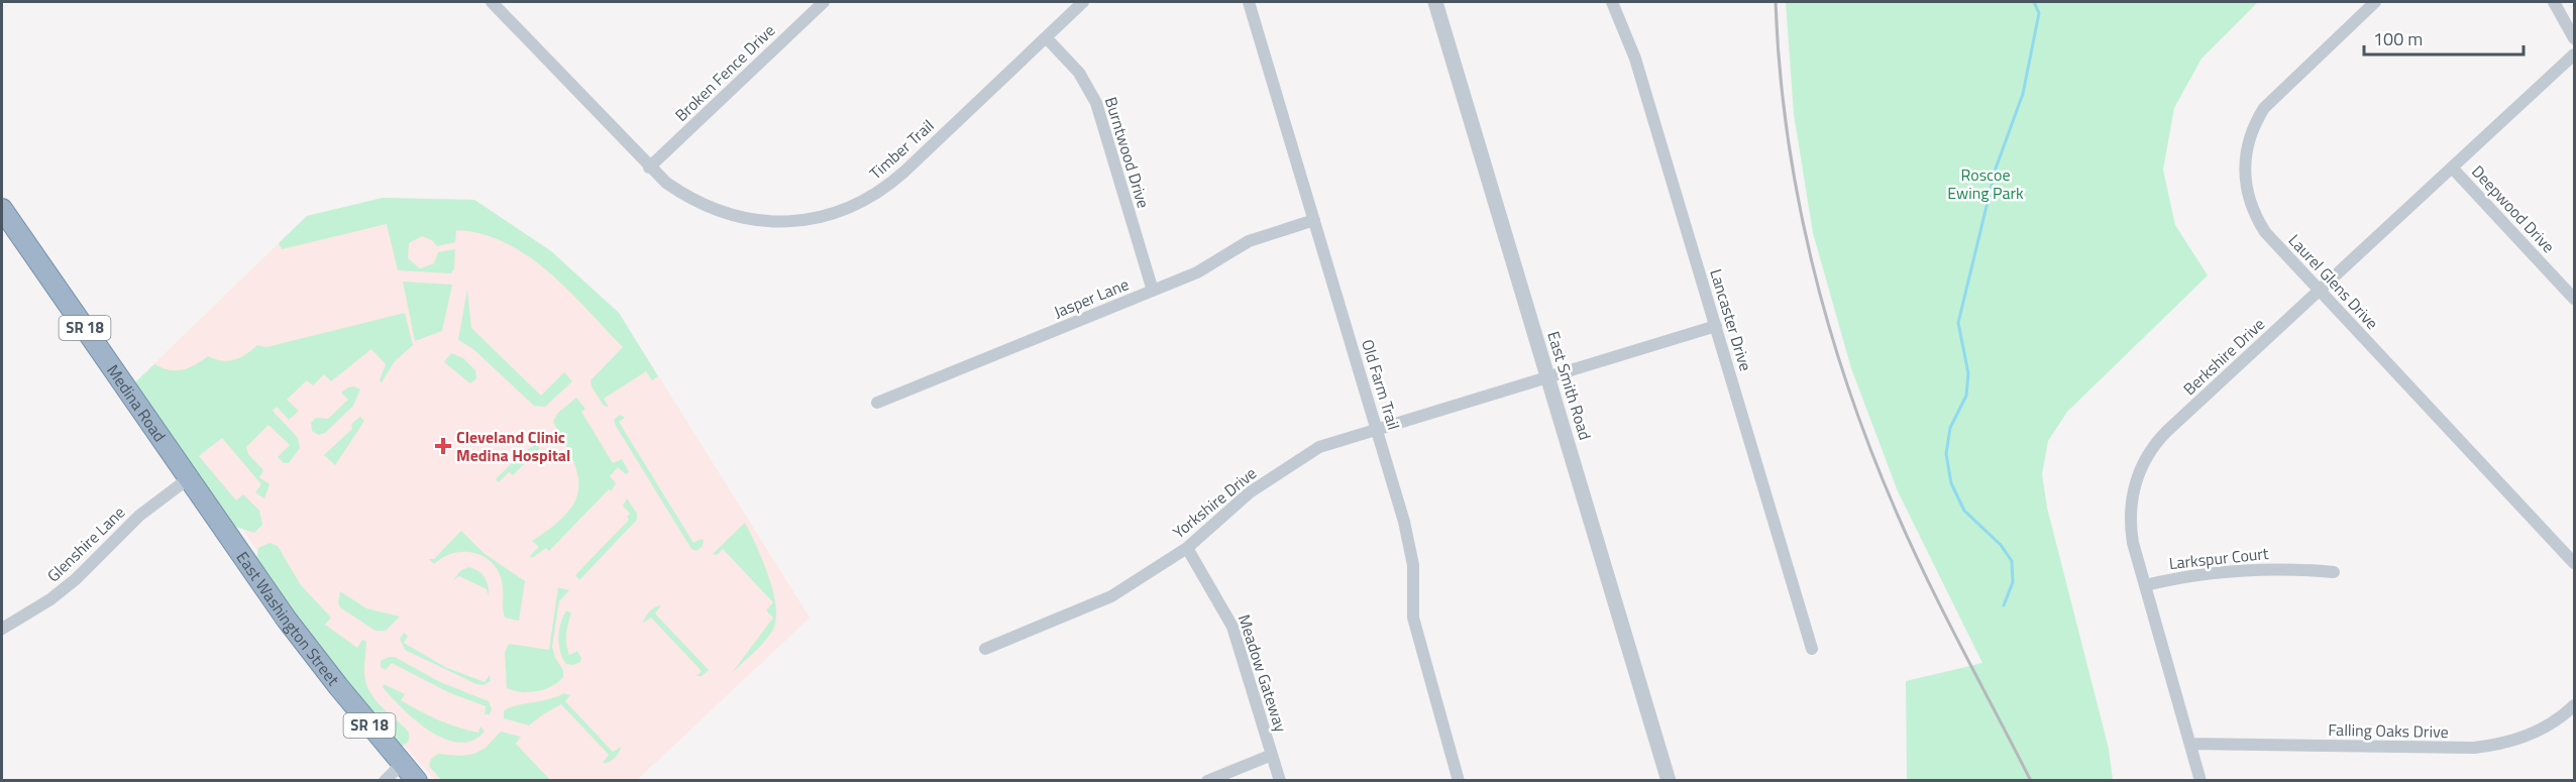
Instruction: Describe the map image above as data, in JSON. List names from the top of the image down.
{
  "streets": {
    "highway": ["SR 18", "Medina Road", "East Washington Street"],
    "street": [
      "Broken Fence Drive",
      "Timber Trail",
      "Burntwood Drive",
      "Deepwood Drive",
      "Laurel Glens Drive",
      "Jasper Lane",
      "Lancaster Drive",
      "Berkshire Drive",
      "Old Farm Trail",
      "East Smith Road",
      "Yorkshire Drive",
      "Glenshire Lane",
      "Larkspur Court",
      "Meadow Gateway",
      "Falling Oaks Drive"
    ]
  },
  "crossings": [
    ["Broken Fence Drive", "Timber Trail"],
    ["Timber Trail", "Burntwood Drive"],
    ["Burntwood Drive", "Jasper Lane"],
    ["Deepwood Drive", "Berkshire Drive"],
    ["Laurel Glens Drive", "Berkshire Drive"],
    ["Jasper Lane", "Old Farm Trail"],
    ["Lancaster Drive", "Yorkshire Drive"],
    ["Berkshire Drive", "Larkspur Court"],
    ["Berkshire Drive", "Falling Oaks Drive"],
    ["Old Farm Trail", "Yorkshire Drive"],
    ["East Smith Road", "Yorkshire Drive"],
    ["Medina Road", "East Washington Street"],
    ["Yorkshire Drive", "Meadow Gateway"],
    ["Glenshire Lane", "East Washington Street"]
  ],
  "parks": ["Roscoe Ewing Park"],
  "places": {
    "health": ["Cleveland Clinic Medina Hospital"]
  },
  "scale_bar": "100 m"
}
